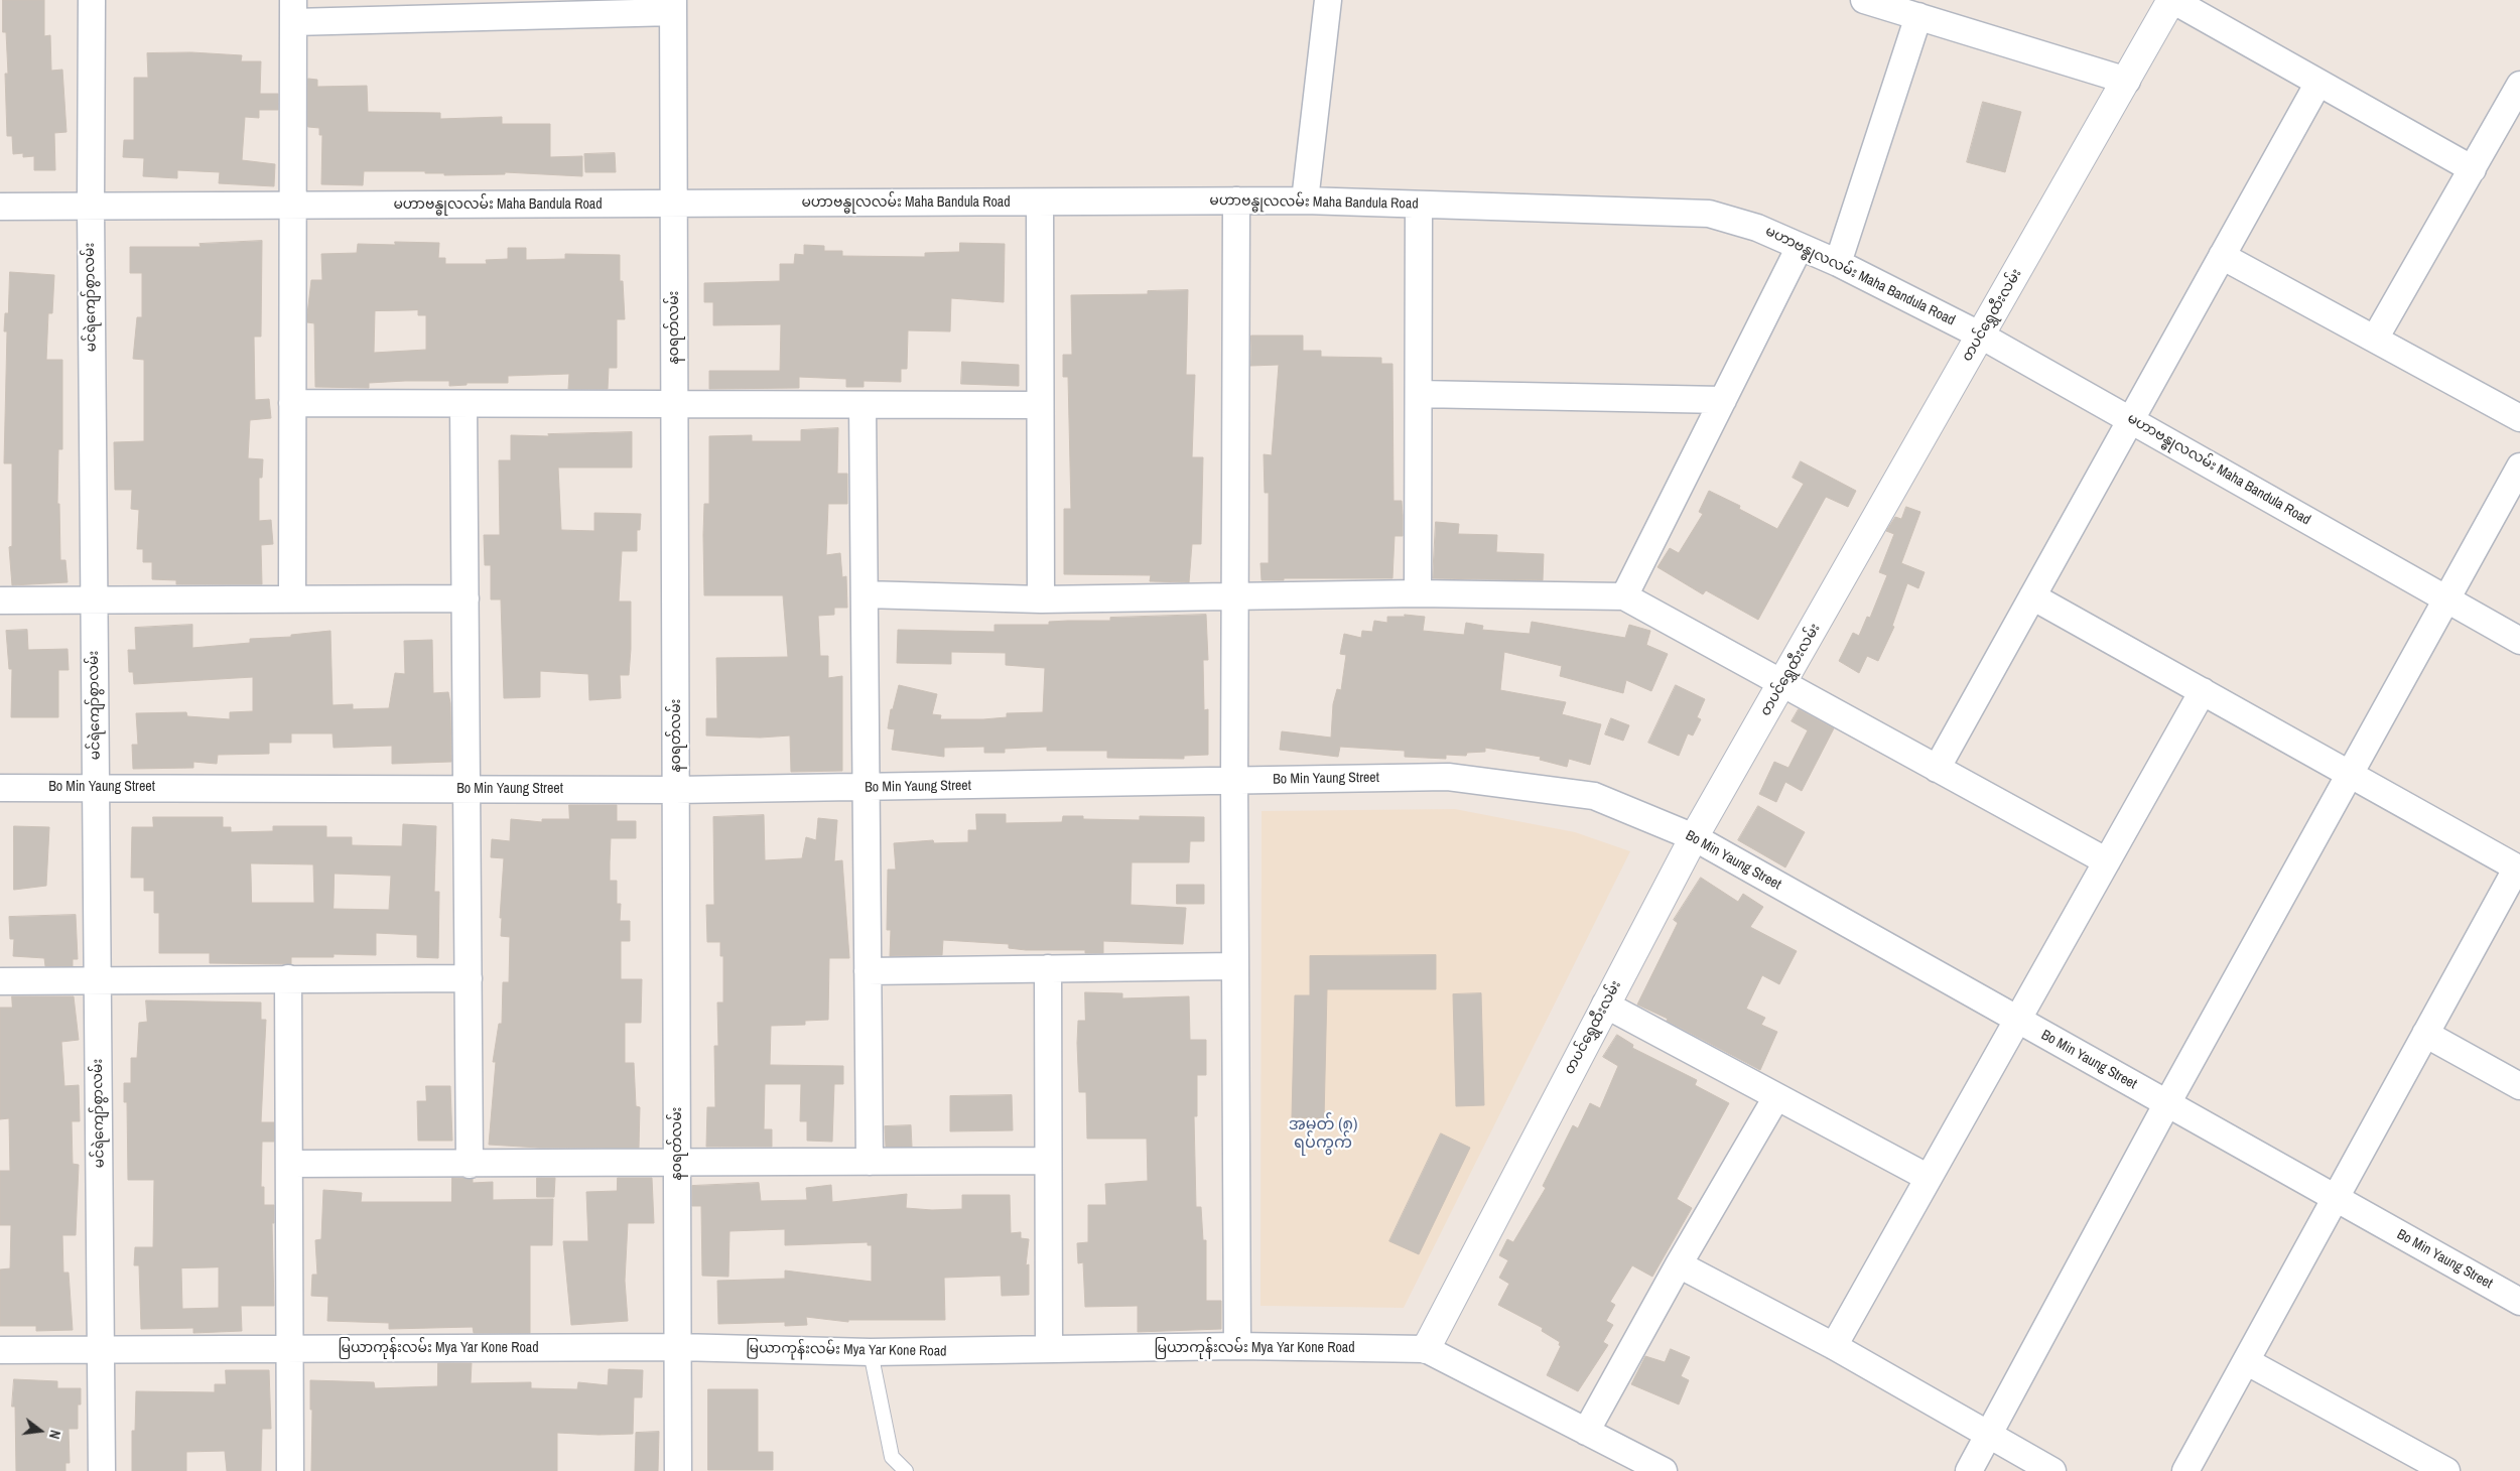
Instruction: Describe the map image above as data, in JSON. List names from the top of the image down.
{
  "streets": {
    "street": [
      "မဟာဗန္ဓုလလမ်း Maha Bandula Road",
      "မင်ရဲကျော်စွာလမ်း",
      "တပင်ရွှေထီးလမ်း",
      "နဝရတ်လမ်း",
      "Bo Min Yaung Street",
      "မြယာကုန်းလမ်း Mya Yar Kone Road"
    ]
  },
  "crossings": [
    ["မဟာဗန္ဓုလလမ်း Maha Bandula Road", "မင်ရဲကျော်စွာလမ်း"],
    ["မဟာဗန္ဓုလလမ်း Maha Bandula Road", "တပင်ရွှေထီးလမ်း"],
    ["မဟာဗန္ဓုလလမ်း Maha Bandula Road", "နဝရတ်လမ်း"],
    ["မင်ရဲကျော်စွာလမ်း", "Bo Min Yaung Street"],
    ["မင်ရဲကျော်စွာလမ်း", "မြယာကုန်းလမ်း Mya Yar Kone Road"],
    ["တပင်ရွှေထီးလမ်း", "Bo Min Yaung Street"],
    ["တပင်ရွှေထီးလမ်း", "မြယာကုန်းလမ်း Mya Yar Kone Road"],
    ["နဝရတ်လမ်း", "Bo Min Yaung Street"],
    ["နဝရတ်လမ်း", "မြယာကုန်းလမ်း Mya Yar Kone Road"]
  ],
  "districts": ["အမှတ် (၈) ရပ်ကွက်"],
  "north": "right"
}
